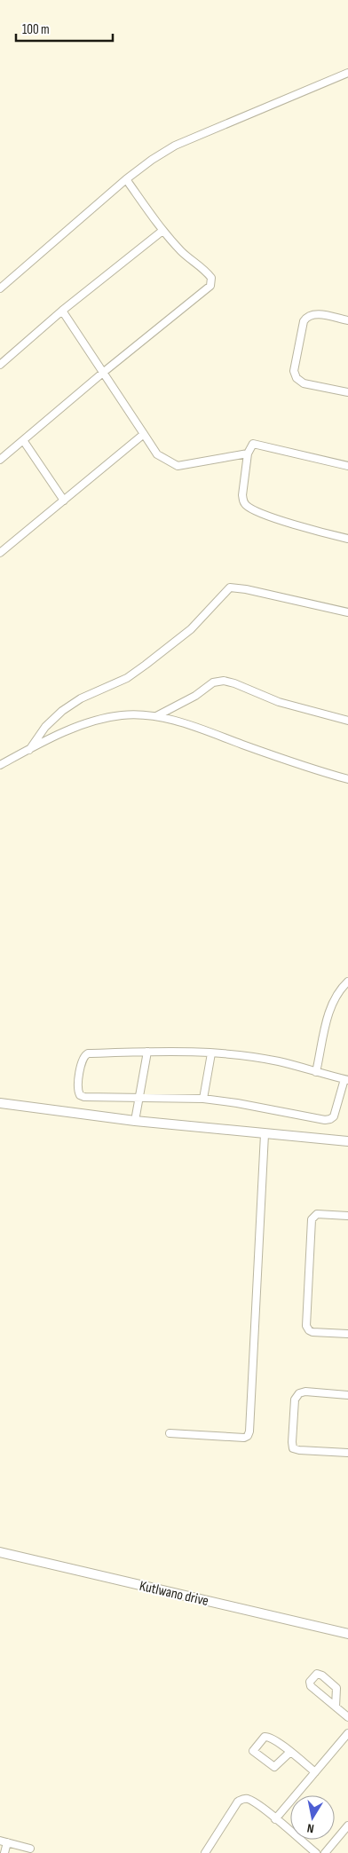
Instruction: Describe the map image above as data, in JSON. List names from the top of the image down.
{
  "streets": {
    "street": ["Kutlwano drive"]
  },
  "scale_bar": "100 m",
  "north": "bottom"
}
